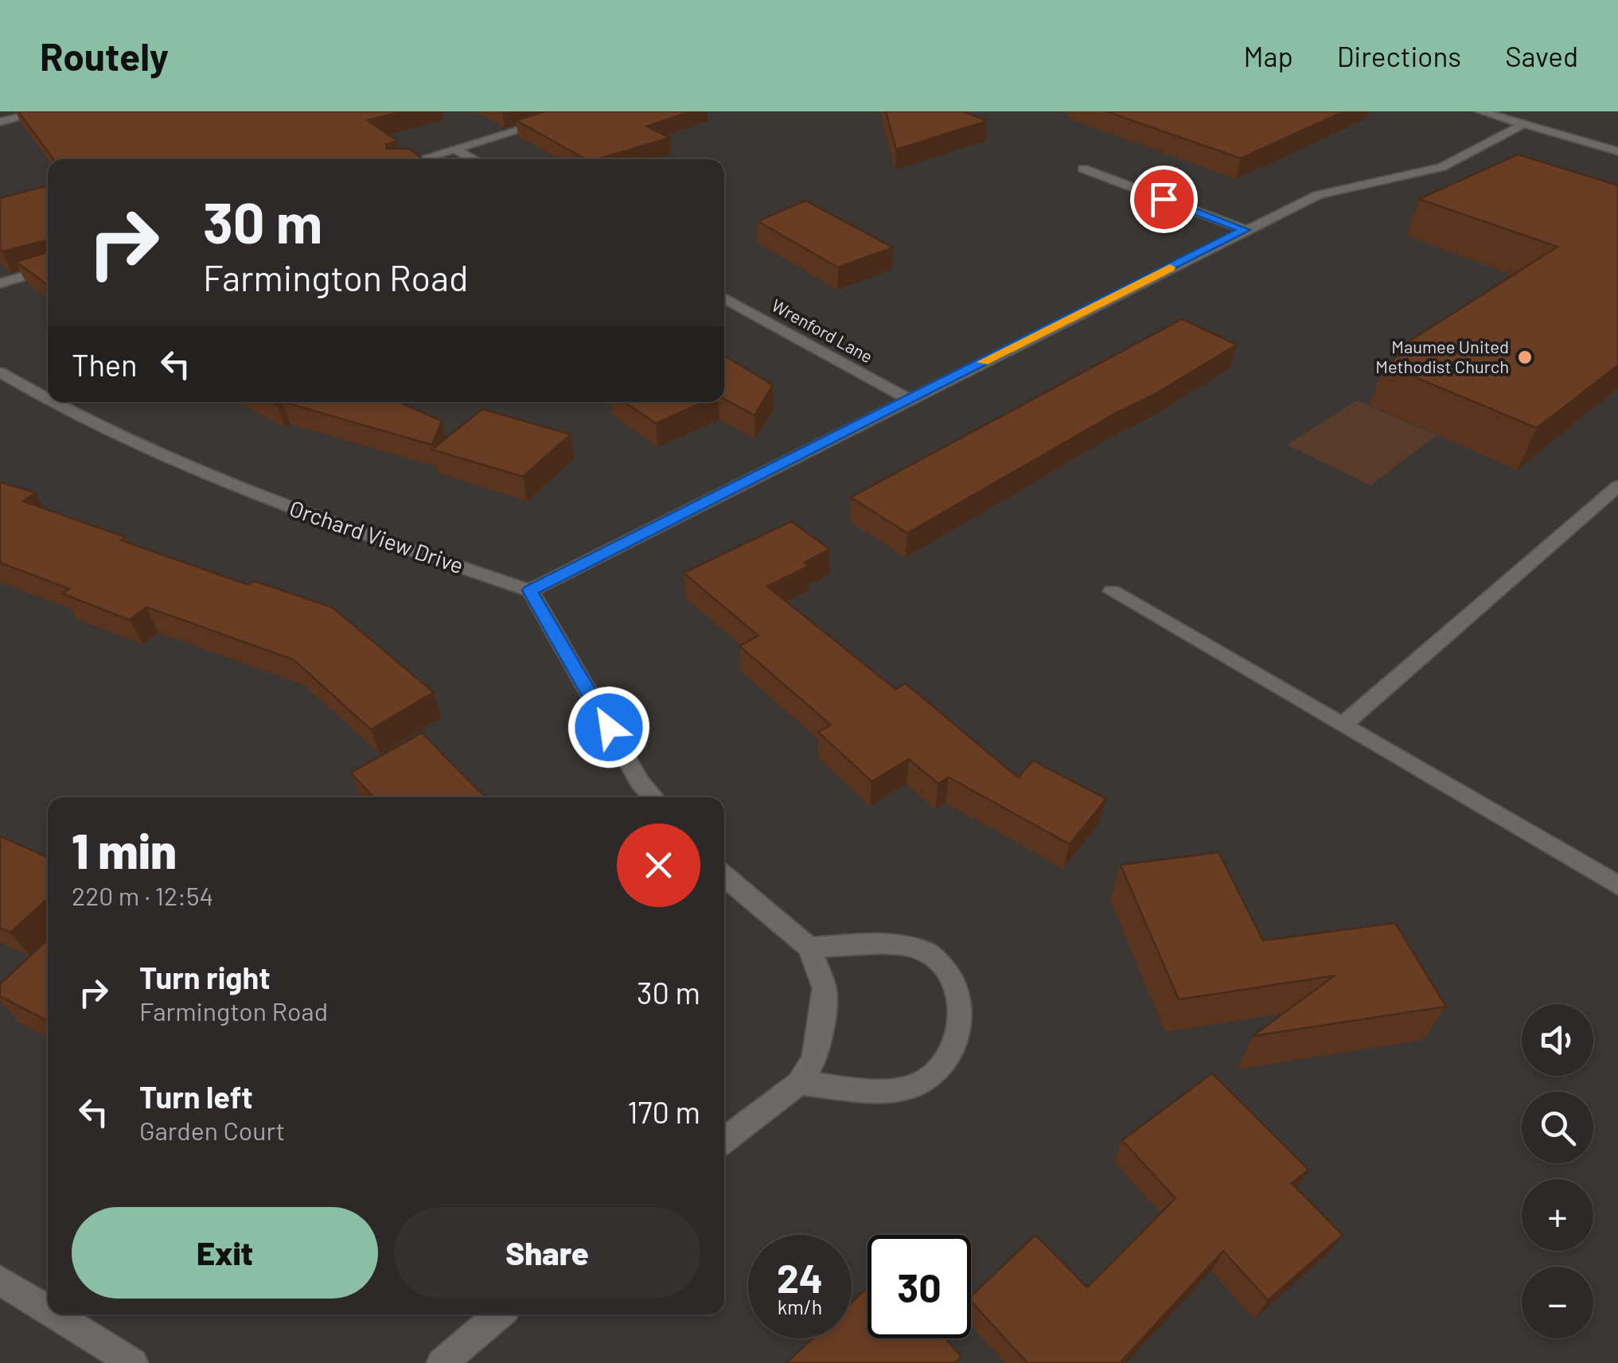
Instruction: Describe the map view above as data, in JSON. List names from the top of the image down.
{
  "streets": {
    "street": ["Wrenford Lane", "Orchard View Drive"]
  },
  "places": ["Maumee United Methodist Church"],
  "page": {
    "header": "Routely",
    "nav": ["Map", "Directions", "Saved"],
    "turn": ["30 m", "Farmington Road"],
    "then": "Then",
    "heading": ["1 min", "220 m · 12:54"],
    "list": [
      {
        "name": "Turn right",
        "note": "Farmington Road",
        "value": "30 m"
      },
      {
        "name": "Turn left",
        "note": "Garden Court",
        "value": "170 m"
      }
    ],
    "map_buttons": ["+", "−"],
    "buttons": ["Exit", "Share"],
    "speed": "24 km/h",
    "limit": "30"
  }
}
